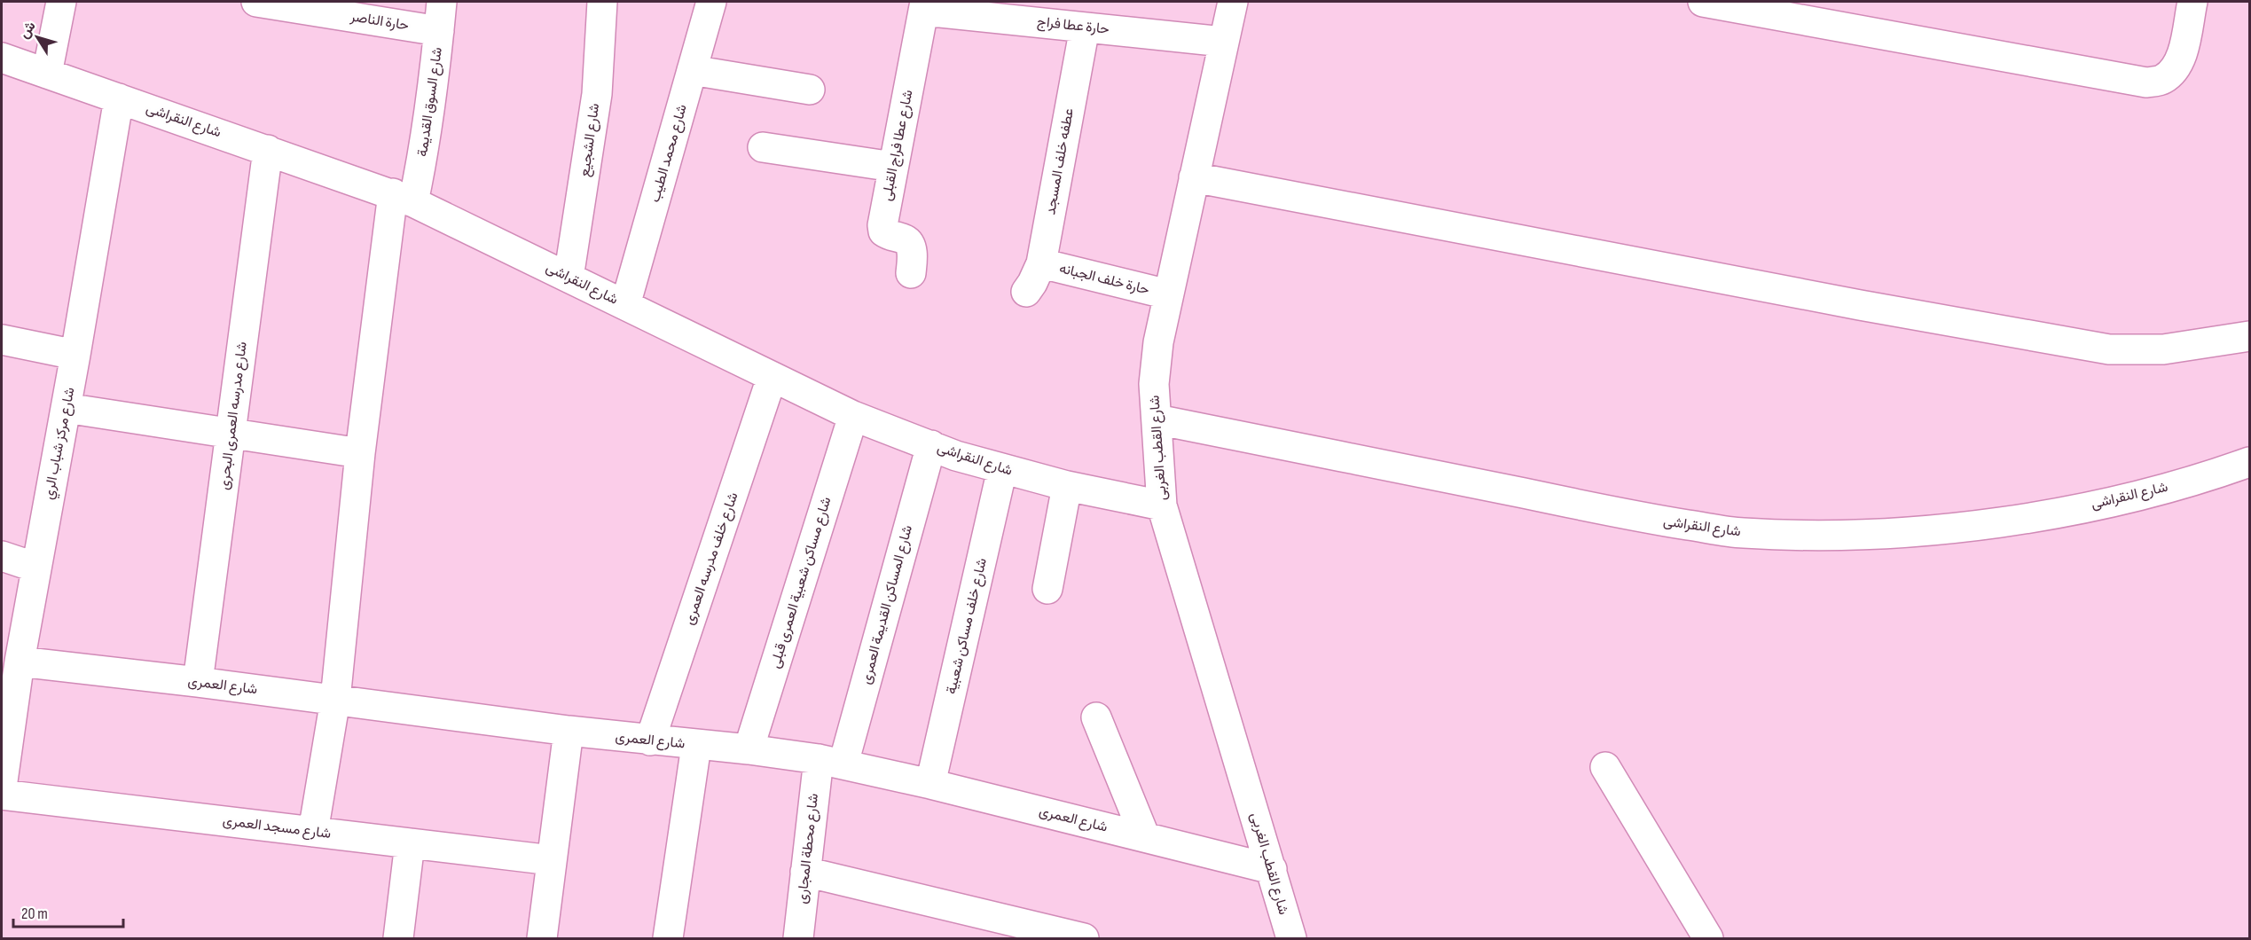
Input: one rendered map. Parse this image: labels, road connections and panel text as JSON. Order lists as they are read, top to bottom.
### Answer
{
  "streets": {
    "street": [
      "حارة الناصر",
      "حارة عطا فراج",
      "شارع السوق القديمة",
      "شارع النقراشى",
      "شارع الشجيع",
      "شارع عطا فراج القبلى",
      "شارع محمد الطيب",
      "عطفه خلف المسجد",
      "حارة خلف الجبانه",
      "شارع مدرسه العمرى البحرى",
      "شارع مركز شباب الري",
      "شارع القطب الغربى",
      "شارع خلف مدرسه العمرى",
      "شارع مساكن شعبية العمرى قبلى",
      "شارع المساكن القديمة العمرى",
      "شارع خلف مساكن شعبية",
      "شارع العمرى",
      "شارع مسجد العمرى",
      "شارع محطة المجارى"
    ]
  },
  "crossings": [
    ["حارة الناصر", "شارع السوق القديمة"],
    ["حارة عطا فراج", "شارع عطا فراج القبلى"],
    ["حارة عطا فراج", "عطفه خلف المسجد"],
    ["حارة عطا فراج", "شارع القطب الغربى"],
    ["شارع السوق القديمة", "شارع النقراشى"],
    ["شارع السوق القديمة", "شارع العمرى"],
    ["شارع السوق القديمة", "شارع مسجد العمرى"],
    ["شارع النقراشى", "شارع الشجيع"],
    ["شارع النقراشى", "شارع محمد الطيب"],
    ["شارع النقراشى", "شارع مدرسه العمرى البحرى"],
    ["شارع النقراشى", "شارع مركز شباب الري"],
    ["شارع النقراشى", "شارع القطب الغربى"],
    ["شارع النقراشى", "شارع خلف مدرسه العمرى"],
    ["شارع النقراشى", "شارع مساكن شعبية العمرى قبلى"],
    ["شارع النقراشى", "شارع المساكن القديمة العمرى"],
    ["شارع النقراشى", "شارع خلف مساكن شعبية"],
    ["عطفه خلف المسجد", "حارة خلف الجبانه"],
    ["حارة خلف الجبانه", "شارع القطب الغربى"],
    ["شارع مدرسه العمرى البحرى", "شارع العمرى"],
    ["شارع مركز شباب الري", "شارع العمرى"],
    ["شارع القطب الغربى", "شارع العمرى"],
    ["شارع خلف مدرسه العمرى", "شارع العمرى"],
    ["شارع مساكن شعبية العمرى قبلى", "شارع العمرى"],
    ["شارع المساكن القديمة العمرى", "شارع العمرى"],
    ["شارع المساكن القديمة العمرى", "شارع محطة المجارى"],
    ["شارع خلف مساكن شعبية", "شارع العمرى"],
    ["شارع العمرى", "شارع محطة المجارى"]
  ],
  "scale_bar": "20 m",
  "north": "top left"
}
